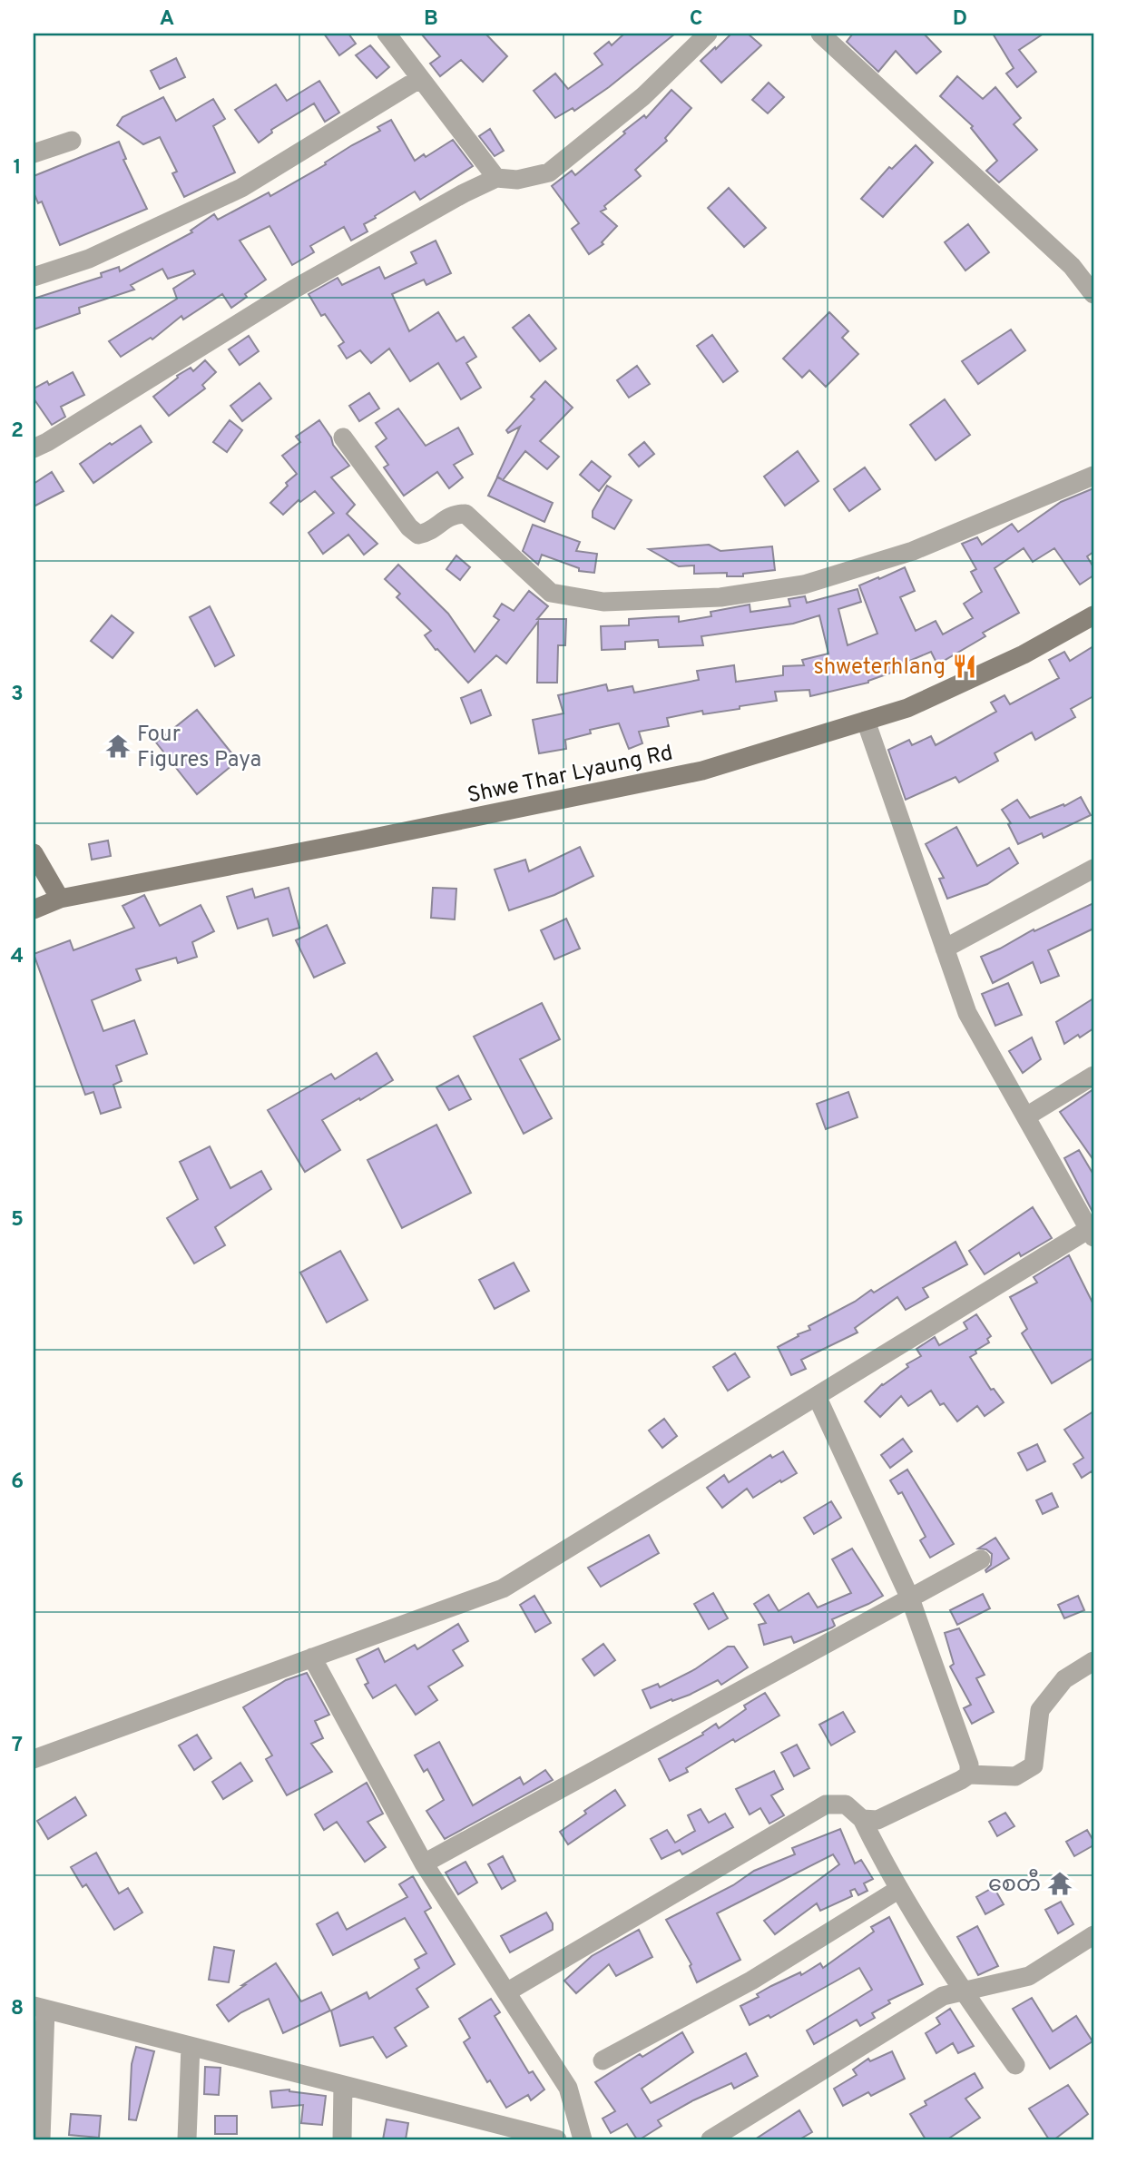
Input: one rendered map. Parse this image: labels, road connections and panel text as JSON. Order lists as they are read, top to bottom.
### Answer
{
  "streets": {
    "street": ["Shwe Thar Lyaung Rd"]
  },
  "places": {
    "restaurant": ["shweterhlang"],
    "temple": ["Four Figures Paya", "စေတီ"]
  },
  "grid": {
    "columns": [
      "A",
      "B",
      "C",
      "D"
    ],
    "rows": [
      "1",
      "2",
      "3",
      "4",
      "5",
      "6",
      "7",
      "8"
    ]
  }
}
